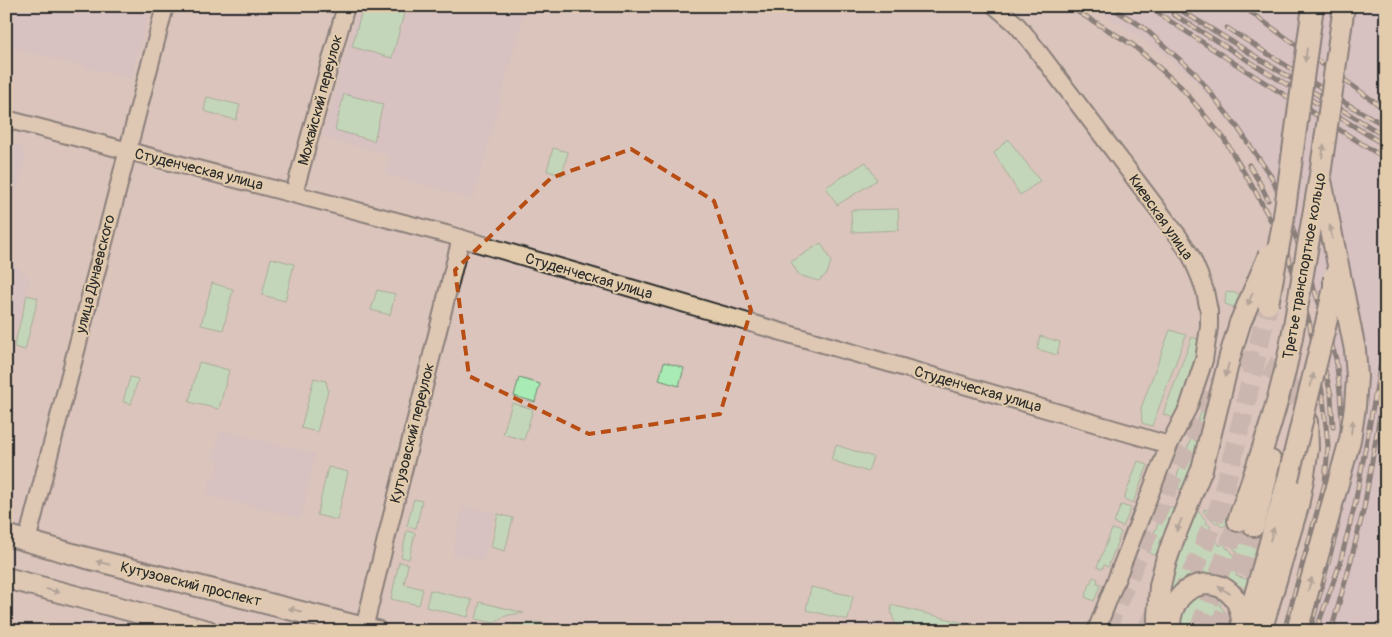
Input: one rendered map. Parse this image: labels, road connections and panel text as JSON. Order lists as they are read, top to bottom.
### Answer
{
  "streets": {
    "main road": ["Третье транспортное кольцо", "Кутузовский проспект"],
    "street": [
      "Можайский переулок",
      "Студенческая улица",
      "Киевская улица",
      "улица Дунаевского",
      "Кутузовский переулок"
    ]
  },
  "crossings": [
    ["Можайский переулок", "Студенческая улица"],
    ["Студенческая улица", "Киевская улица"],
    ["Студенческая улица", "улица Дунаевского"],
    ["Студенческая улица", "Кутузовский переулок"],
    ["улица Дунаевского", "Кутузовский проспект"],
    ["Кутузовский переулок", "Кутузовский проспект"]
  ]
}
